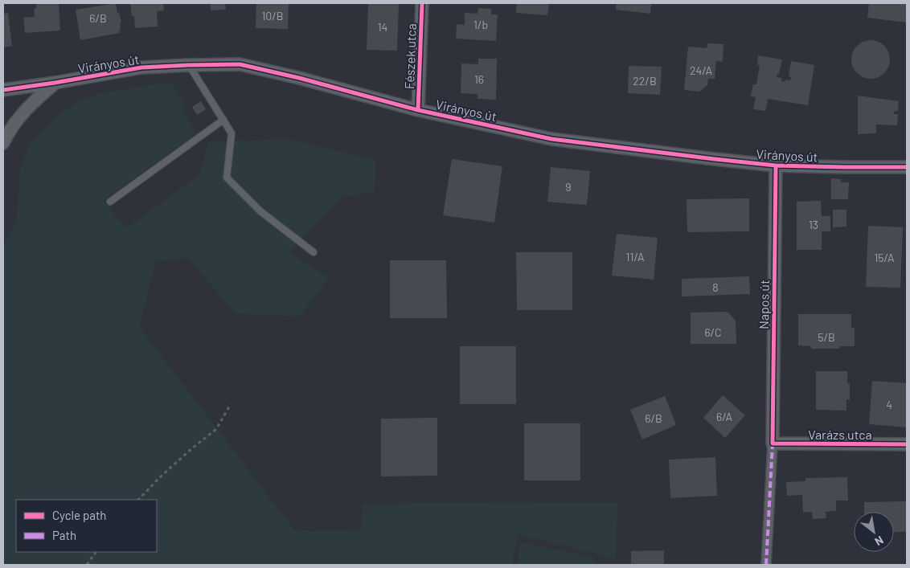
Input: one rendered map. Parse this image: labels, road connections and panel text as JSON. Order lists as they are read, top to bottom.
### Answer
{
  "streets": {
    "street": [
      "Fészek utca",
      "Virányos út",
      "Napos út",
      "Varázs utca"
    ]
  },
  "crossings": [
    ["Fészek utca", "Virányos út"],
    ["Virányos út", "Napos út"],
    ["Napos út", "Varázs utca"]
  ],
  "house_numbers": [
    "10/B",
    "6/B",
    "1/b",
    "14",
    "24/A",
    "16",
    "22/B",
    "9",
    "13",
    "11/A",
    "15/A",
    "8",
    "6/C",
    "5/B",
    "4",
    "6/A",
    "6/B"
  ],
  "legend": ["Cycle path", "Path"],
  "north": "bottom right"
}
